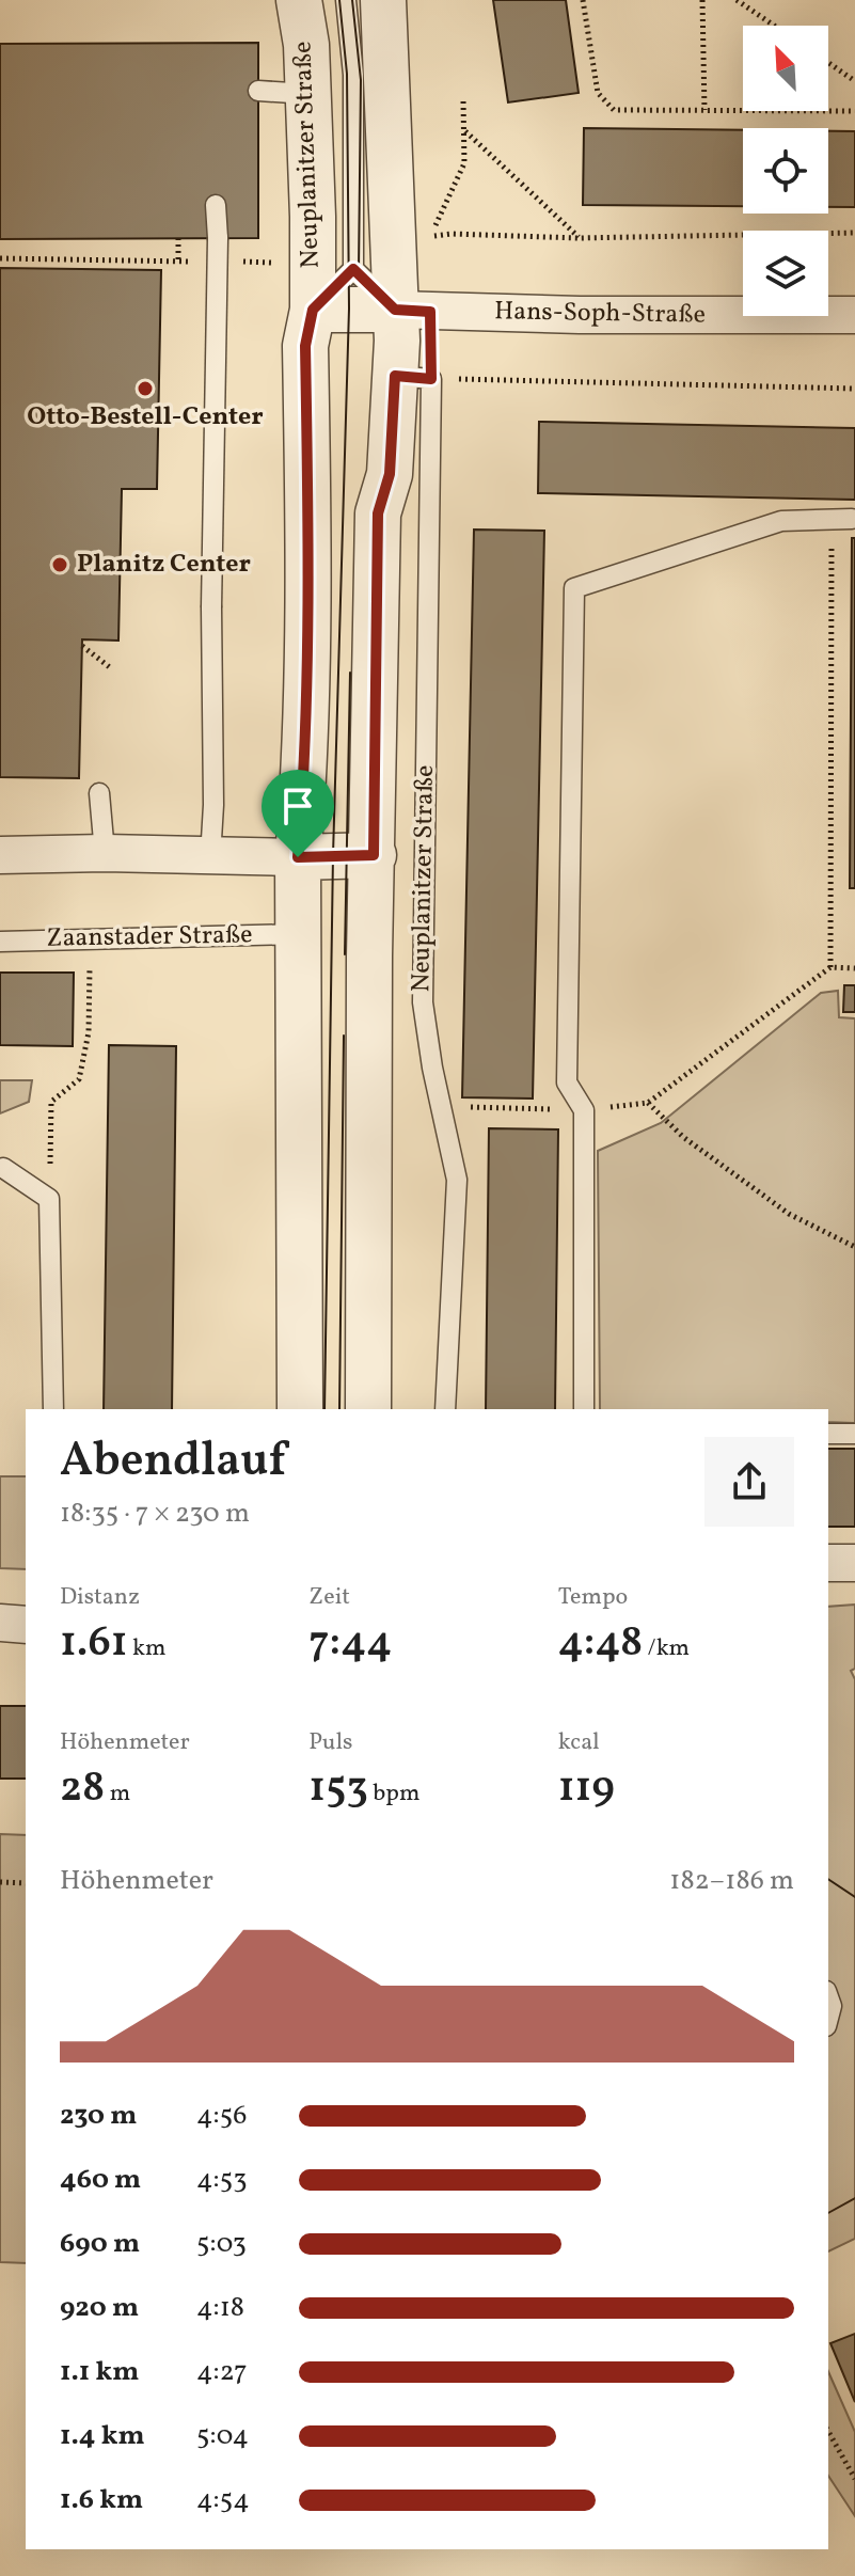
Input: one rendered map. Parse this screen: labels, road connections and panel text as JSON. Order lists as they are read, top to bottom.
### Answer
{
  "streets": {
    "street": ["Neuplanitzer Straße", "Hans-Soph-Straße"],
    "lane": ["Zaanstader Straße"]
  },
  "crossings": [
    ["Neuplanitzer Straße", "Hans-Soph-Straße"],
    ["Neuplanitzer Straße", "Zaanstader Straße"]
  ],
  "places": ["Otto-Bestell-Center", "Planitz Center"],
  "north": "top left",
  "page": {
    "heading": ["Abendlauf", "18:35 · 7 × 230 m"],
    "stats": [
      ["Distanz", "1.61 km"],
      ["Zeit", "7:44"],
      ["Tempo", "4:48 /km"],
      ["Höhenmeter", "28 m"],
      ["Puls", "153 bpm"],
      ["kcal", "119"]
    ],
    "chart": ["Höhenmeter", "182–186 m"],
    "list": [
      {
        "name": "230 m",
        "note": "4:56"
      },
      {
        "name": "460 m",
        "note": "4:53"
      },
      {
        "name": "690 m",
        "note": "5:03"
      },
      {
        "name": "920 m",
        "note": "4:18"
      },
      {
        "name": "1.1 km",
        "note": "4:27"
      },
      {
        "name": "1.4 km",
        "note": "5:04"
      },
      {
        "name": "1.6 km",
        "note": "4:54"
      }
    ]
  }
}
